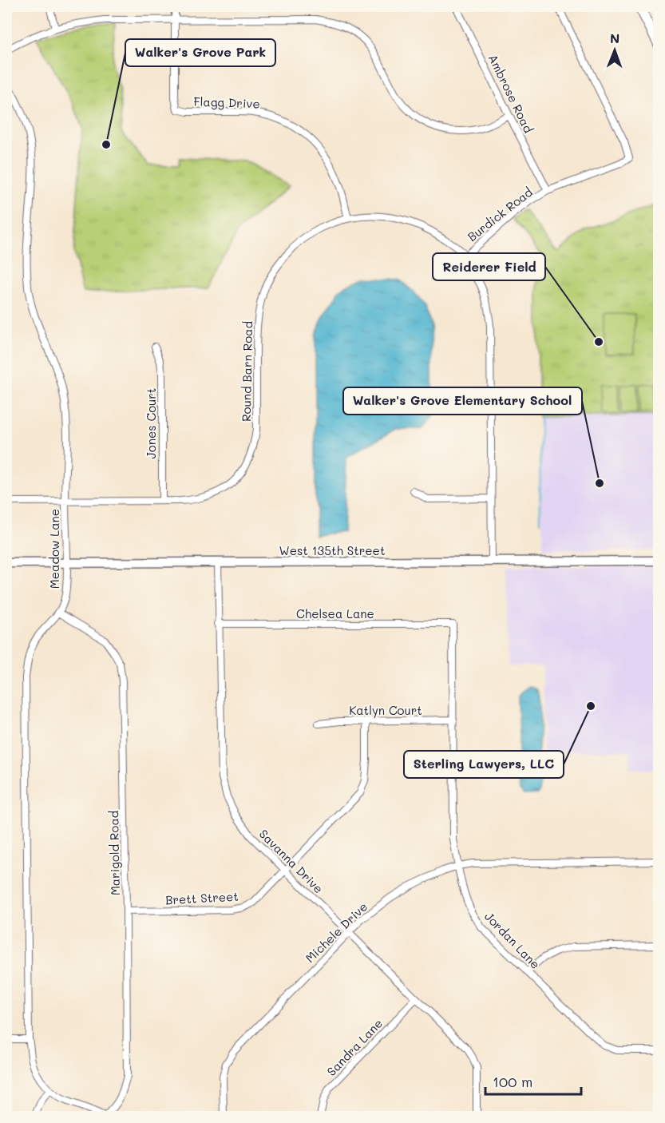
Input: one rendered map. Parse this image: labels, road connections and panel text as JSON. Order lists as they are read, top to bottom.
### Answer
{
  "streets": {
    "street": [
      "Ambrose Road",
      "Flagg Drive",
      "Burdick Road",
      "Round Barn Road",
      "Jones Court",
      "Meadow Lane",
      "West 135th Street",
      "Chelsea Lane",
      "Katlyn Court",
      "Marigold Road",
      "Savanna Drive",
      "Brett Street",
      "Michele Drive",
      "Jordan Lane",
      "Sandra Lane"
    ]
  },
  "crossings": [
    ["Ambrose Road", "Burdick Road"],
    ["Flagg Drive", "Round Barn Road"],
    ["Burdick Road", "Round Barn Road"],
    ["Round Barn Road", "Jones Court"],
    ["Round Barn Road", "Meadow Lane"],
    ["Round Barn Road", "West 135th Street"],
    ["Meadow Lane", "West 135th Street"],
    ["Meadow Lane", "Marigold Road"],
    ["West 135th Street", "Savanna Drive"],
    ["Chelsea Lane", "Savanna Drive"],
    ["Chelsea Lane", "Jordan Lane"],
    ["Katlyn Court", "Brett Street"],
    ["Katlyn Court", "Jordan Lane"],
    ["Marigold Road", "Brett Street"],
    ["Savanna Drive", "Brett Street"],
    ["Savanna Drive", "Michele Drive"],
    ["Savanna Drive", "Sandra Lane"],
    ["Michele Drive", "Jordan Lane"]
  ],
  "places": [
    "Walker's Grove Park",
    "Reiderer Field",
    "Walker's Grove Elementary School",
    "Sterling Lawyers, LLC"
  ],
  "scale_bar": "100 m",
  "north": "top"
}
